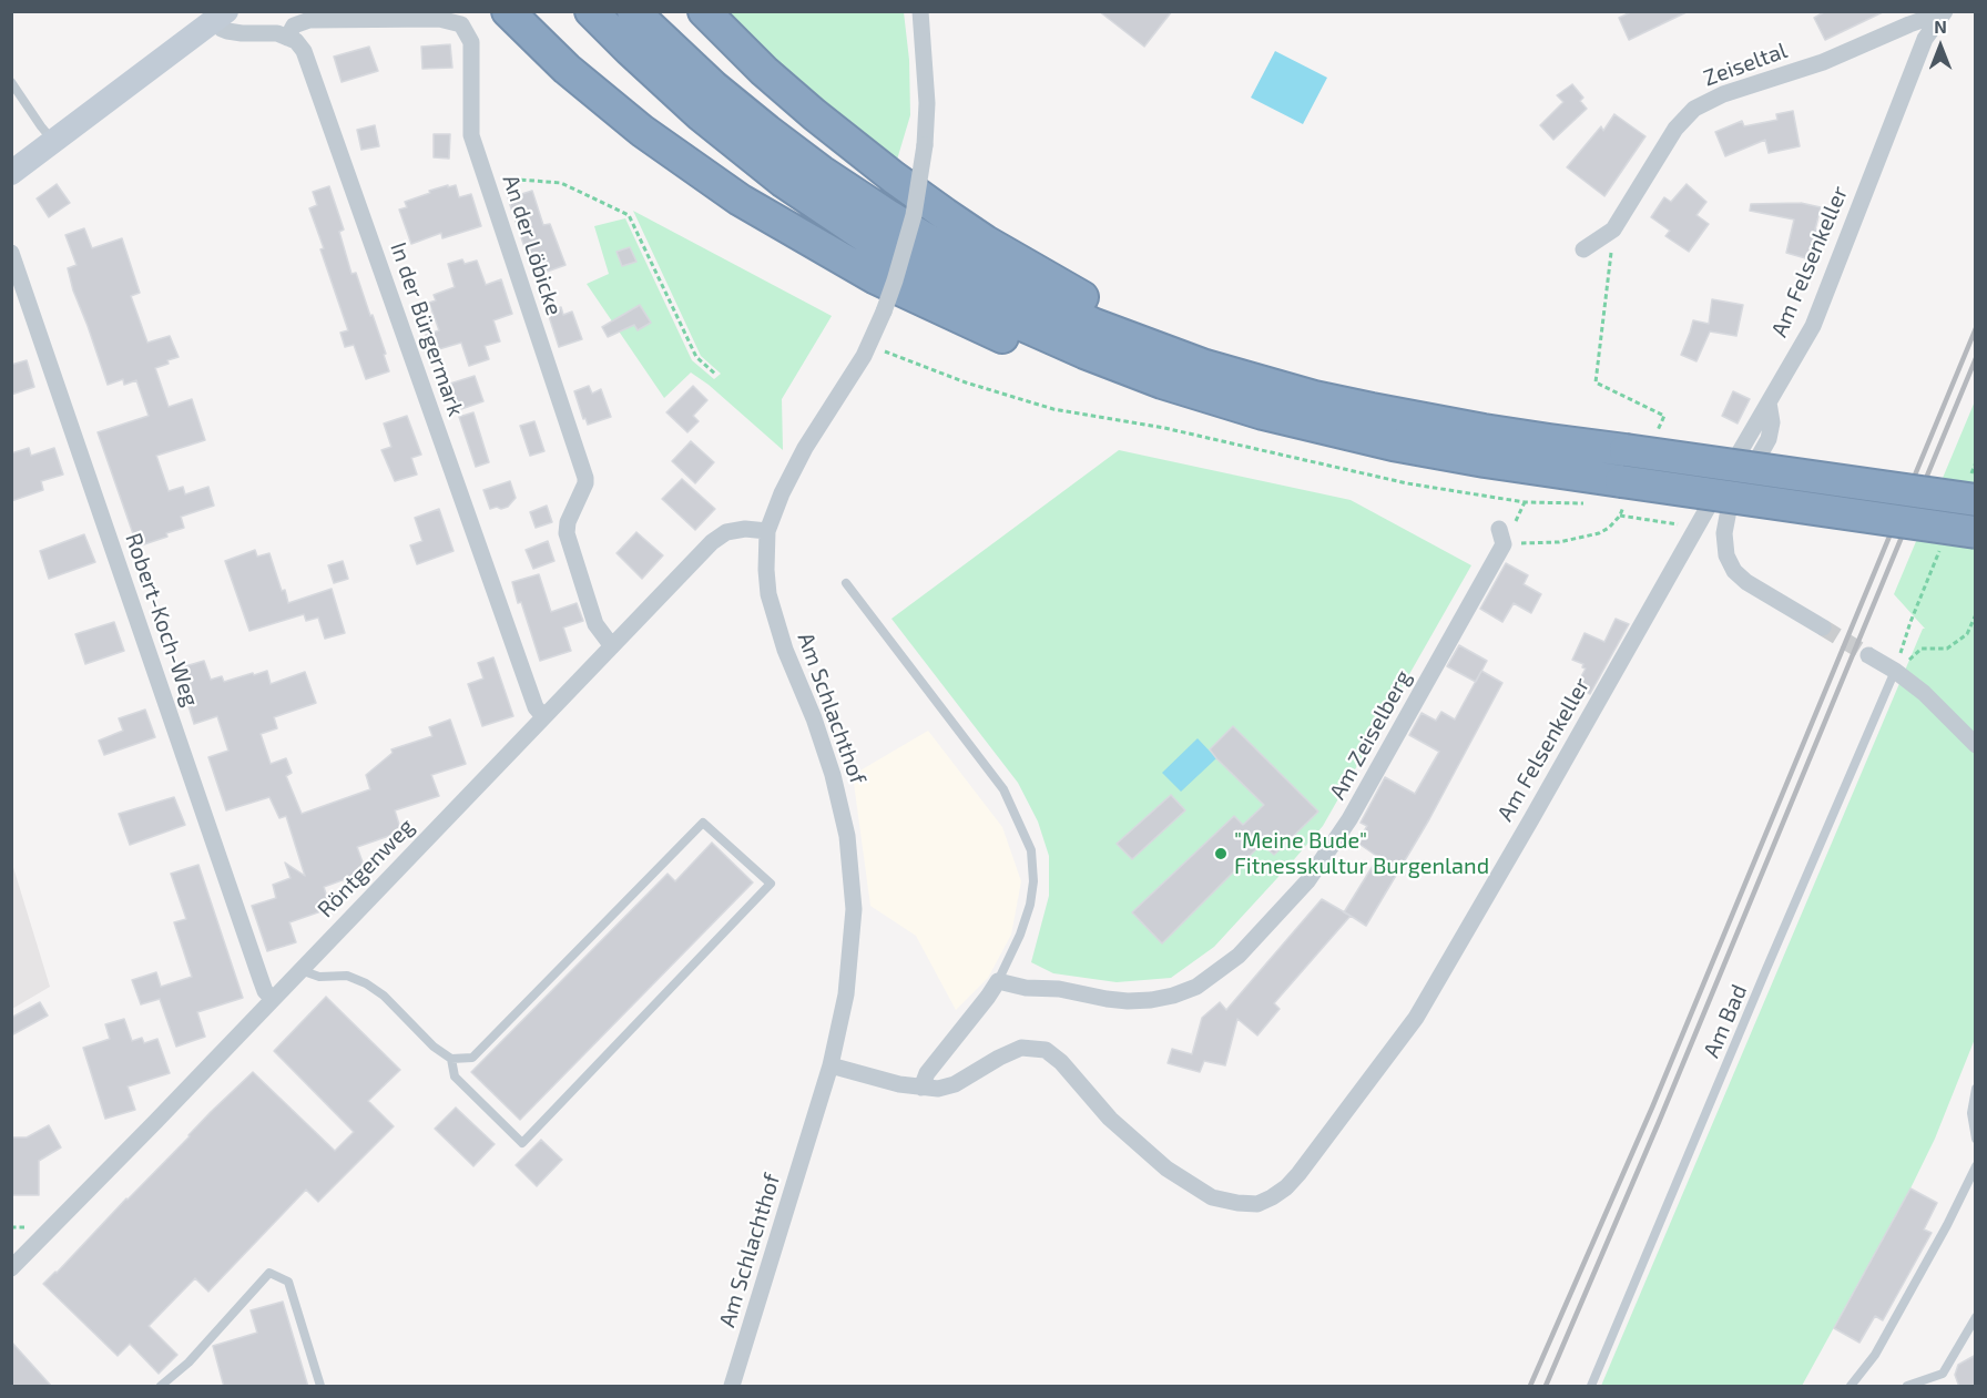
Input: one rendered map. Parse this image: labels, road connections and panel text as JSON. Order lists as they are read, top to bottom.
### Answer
{
  "streets": {
    "street": [
      "Zeiseltal",
      "An der Löbicke",
      "Am Felsenkeller",
      "In der Bürgermark",
      "Robert-Koch-Weg",
      "Am Schlachthof",
      "Am Zeiselberg",
      "Röntgenweg"
    ],
    "lane": ["Am Bad"]
  },
  "crossings": [
    ["Zeiseltal", "Am Felsenkeller"],
    ["An der Löbicke", "In der Bürgermark"],
    ["An der Löbicke", "Röntgenweg"],
    ["Am Felsenkeller", "Am Schlachthof"],
    ["In der Bürgermark", "Röntgenweg"],
    ["Robert-Koch-Weg", "Röntgenweg"],
    ["Am Schlachthof", "Röntgenweg"]
  ],
  "places": ["\"Meine Bude\" Fitnesskultur Burgenland"],
  "north": "top"
}
